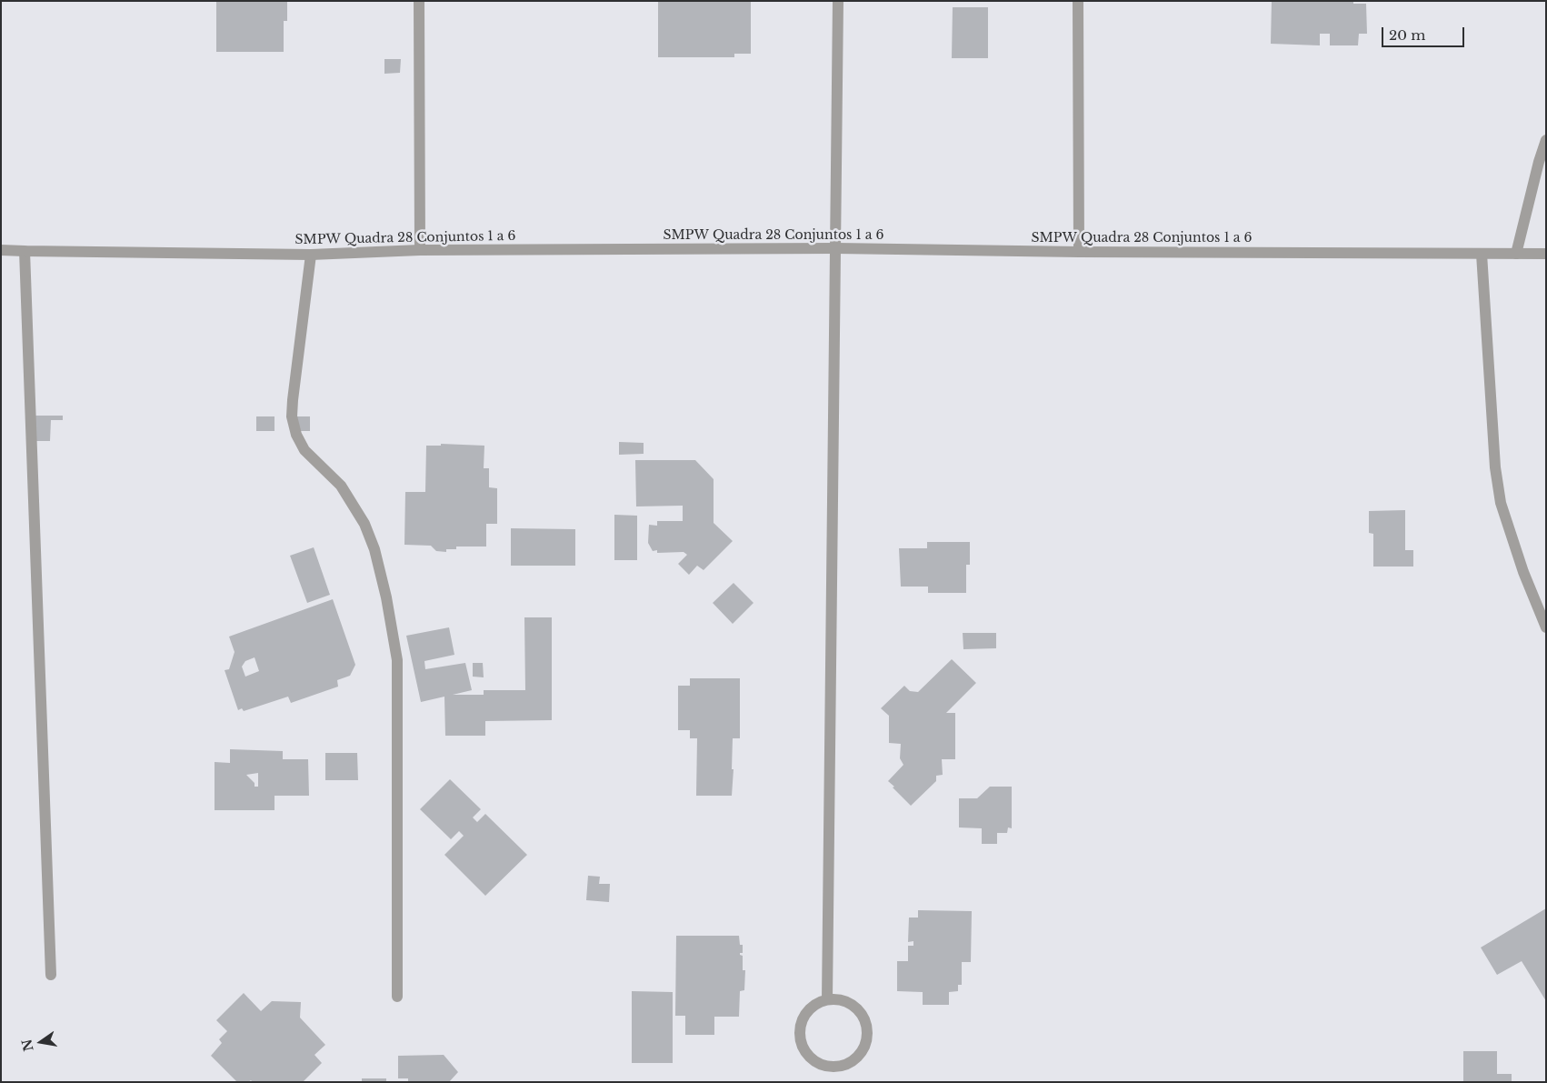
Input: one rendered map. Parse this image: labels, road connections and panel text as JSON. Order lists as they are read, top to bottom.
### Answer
{
  "streets": {
    "street": ["SMPW Quadra 28 Conjuntos 1 a 6"]
  },
  "scale_bar": "20 m",
  "north": "left"
}
